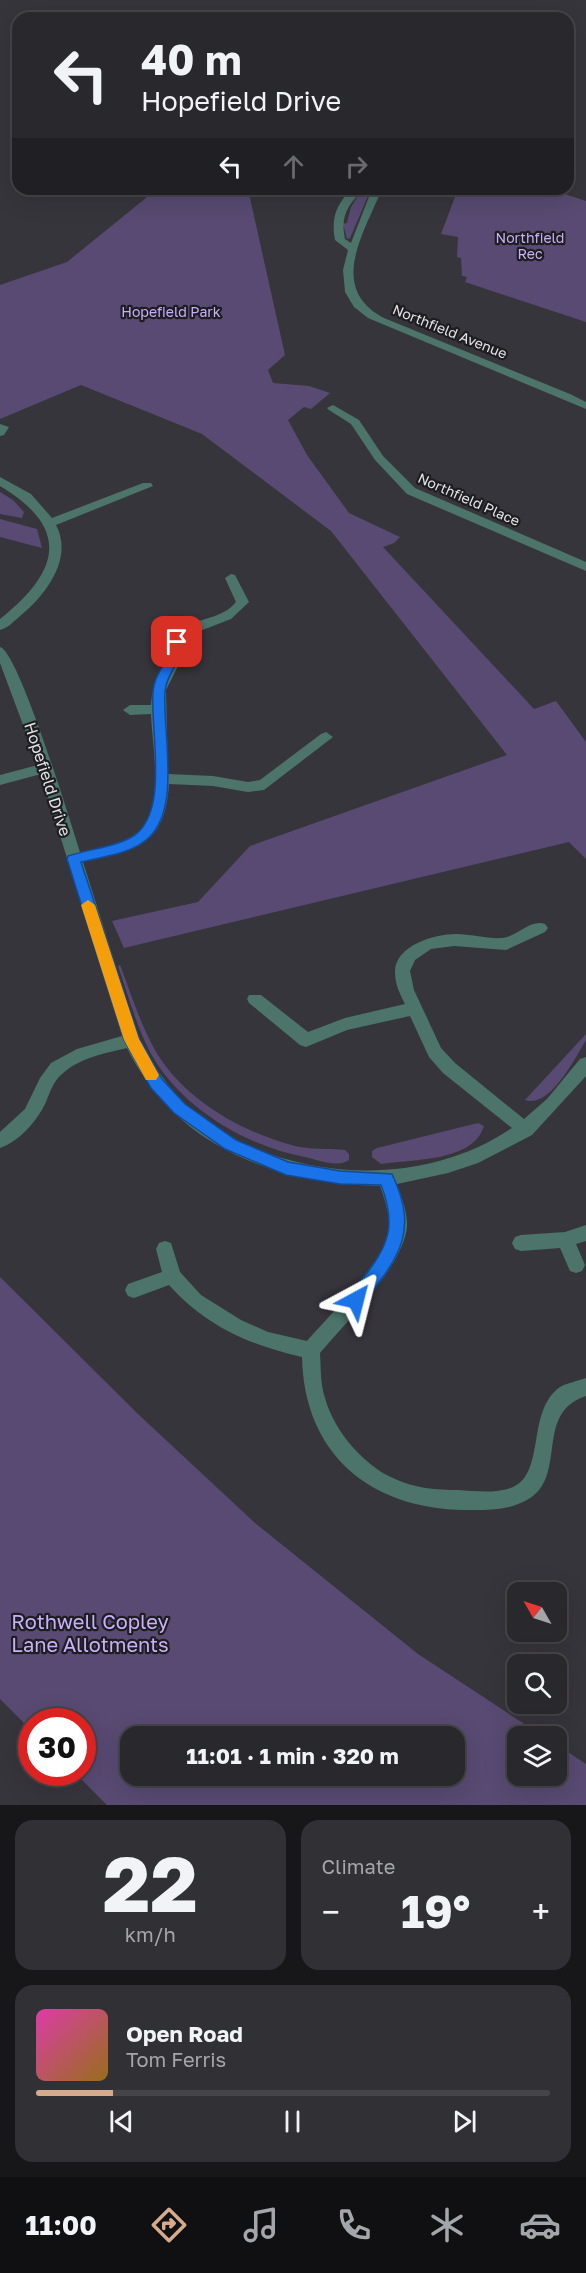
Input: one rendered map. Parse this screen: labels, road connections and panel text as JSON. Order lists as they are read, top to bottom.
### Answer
{
  "streets": {
    "street": ["Northfield Avenue", "Northfield Place", "Hopefield Drive"]
  },
  "parks": ["Northfield Rec", "Hopefield Park", "Rothwell Copley Lane Allotments"],
  "north": "top left",
  "page": {
    "turn": ["40 m", "Hopefield Drive"],
    "limit": "30",
    "trip": "11:01 · 1 min · 320 m",
    "tile": [
      ["22", "km/h"],
      "Climate"
    ],
    "heat": ["−", "19°", "+"],
    "song": ["Open Road", "Tom Ferris"],
    "tabs": "11:00"
  }
}
